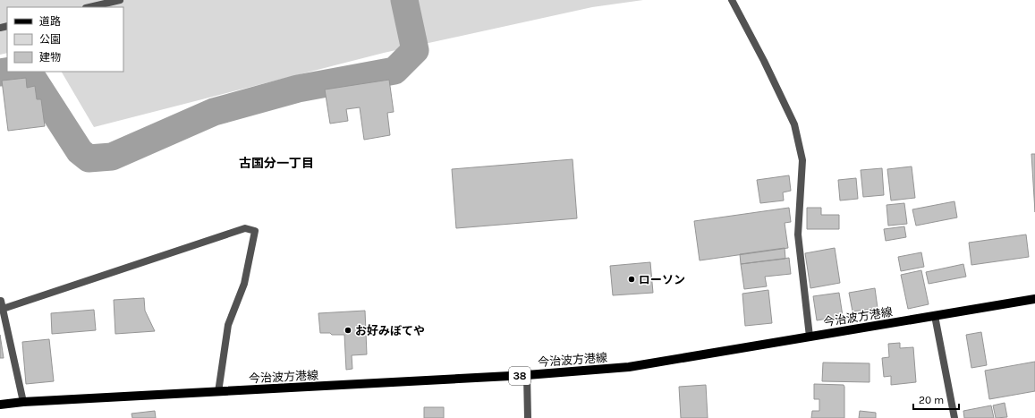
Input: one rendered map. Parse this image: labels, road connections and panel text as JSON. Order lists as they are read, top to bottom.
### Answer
{
  "streets": {
    "main road": ["今治波方港線", "38"]
  },
  "districts": ["古国分一丁目"],
  "places": ["ローソン", "お好みぼてや"],
  "legend": ["道路", "公園", "建物"],
  "scale_bar": "20 m"
}
